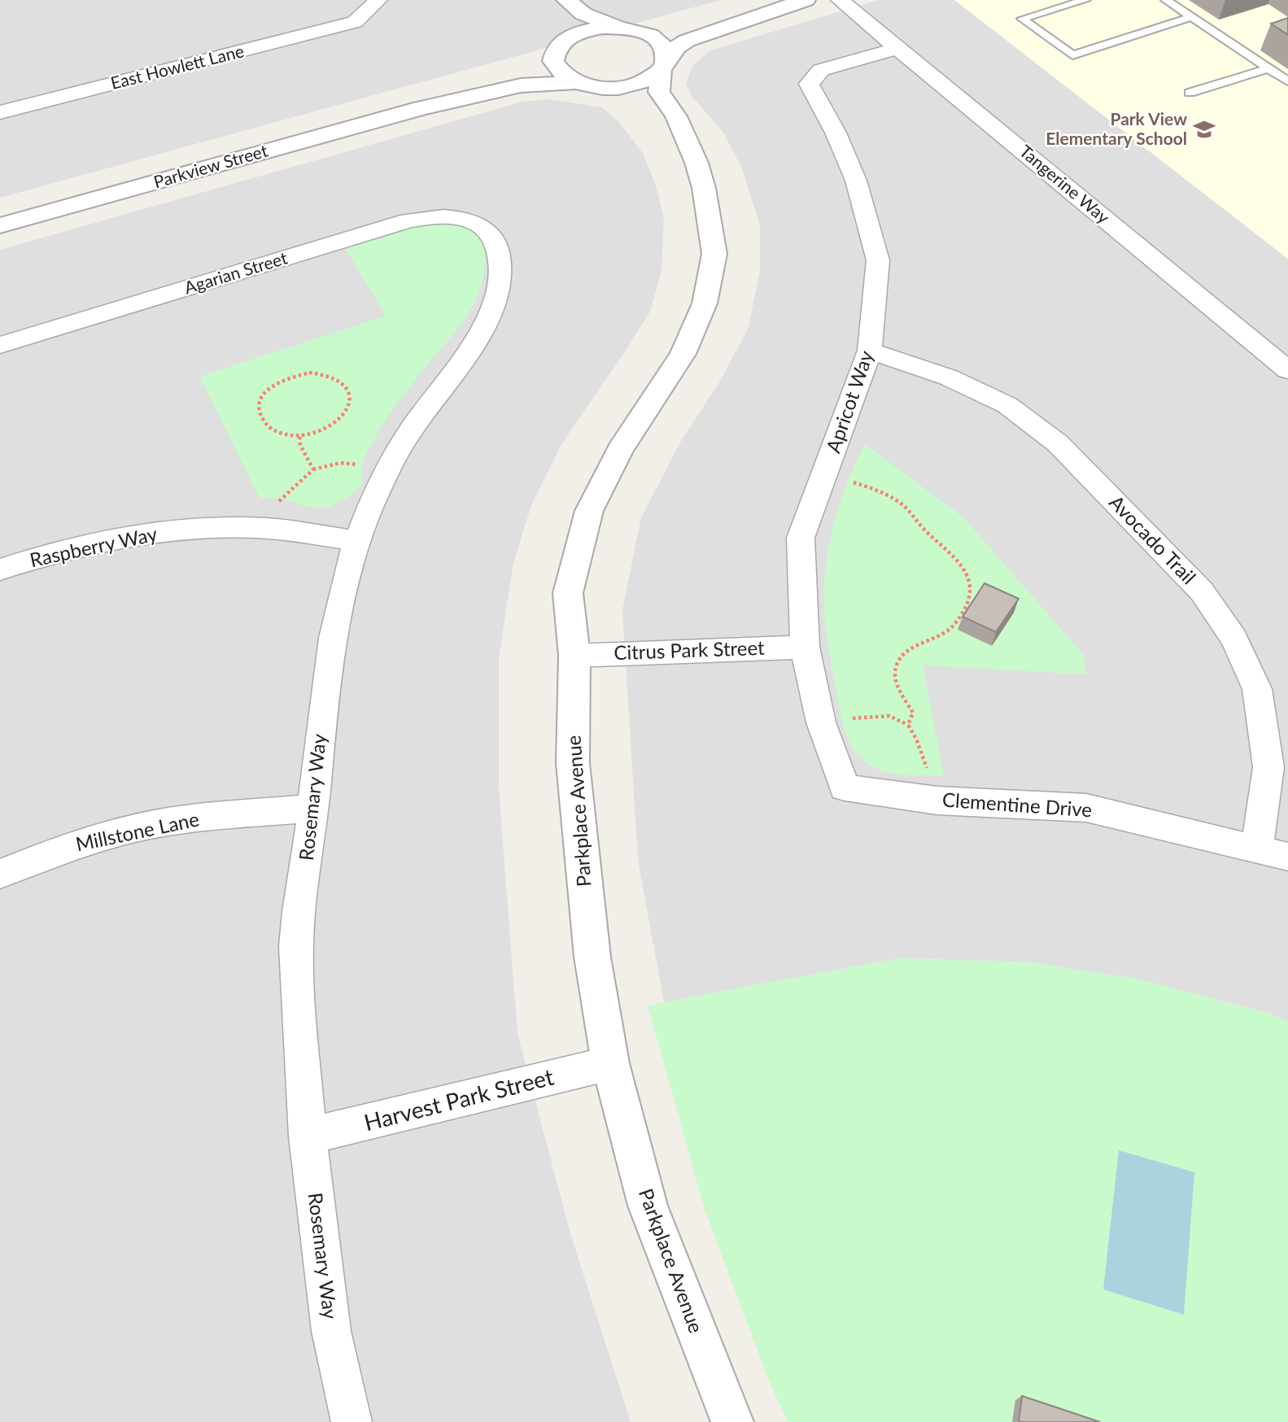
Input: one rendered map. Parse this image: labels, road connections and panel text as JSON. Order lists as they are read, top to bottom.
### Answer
{
  "streets": {
    "street": [
      "East Howlett Lane",
      "Parkview Street",
      "Tangerine Way",
      "Agarian Street",
      "Apricot Way",
      "Avocado Trail",
      "Raspberry Way",
      "Citrus Park Street",
      "Rosemary Way",
      "Clementine Drive",
      "Parkplace Avenue",
      "Millstone Lane",
      "Harvest Park Street"
    ]
  },
  "crossings": [
    ["Tangerine Way", "Apricot Way"],
    ["Agarian Street", "Rosemary Way"],
    ["Apricot Way", "Avocado Trail"],
    ["Apricot Way", "Citrus Park Street"],
    ["Apricot Way", "Clementine Drive"],
    ["Avocado Trail", "Clementine Drive"],
    ["Raspberry Way", "Rosemary Way"],
    ["Citrus Park Street", "Parkplace Avenue"],
    ["Rosemary Way", "Millstone Lane"],
    ["Rosemary Way", "Harvest Park Street"],
    ["Parkplace Avenue", "Harvest Park Street"]
  ],
  "places": {
    "school or university": ["Park View Elementary School"]
  }
}
